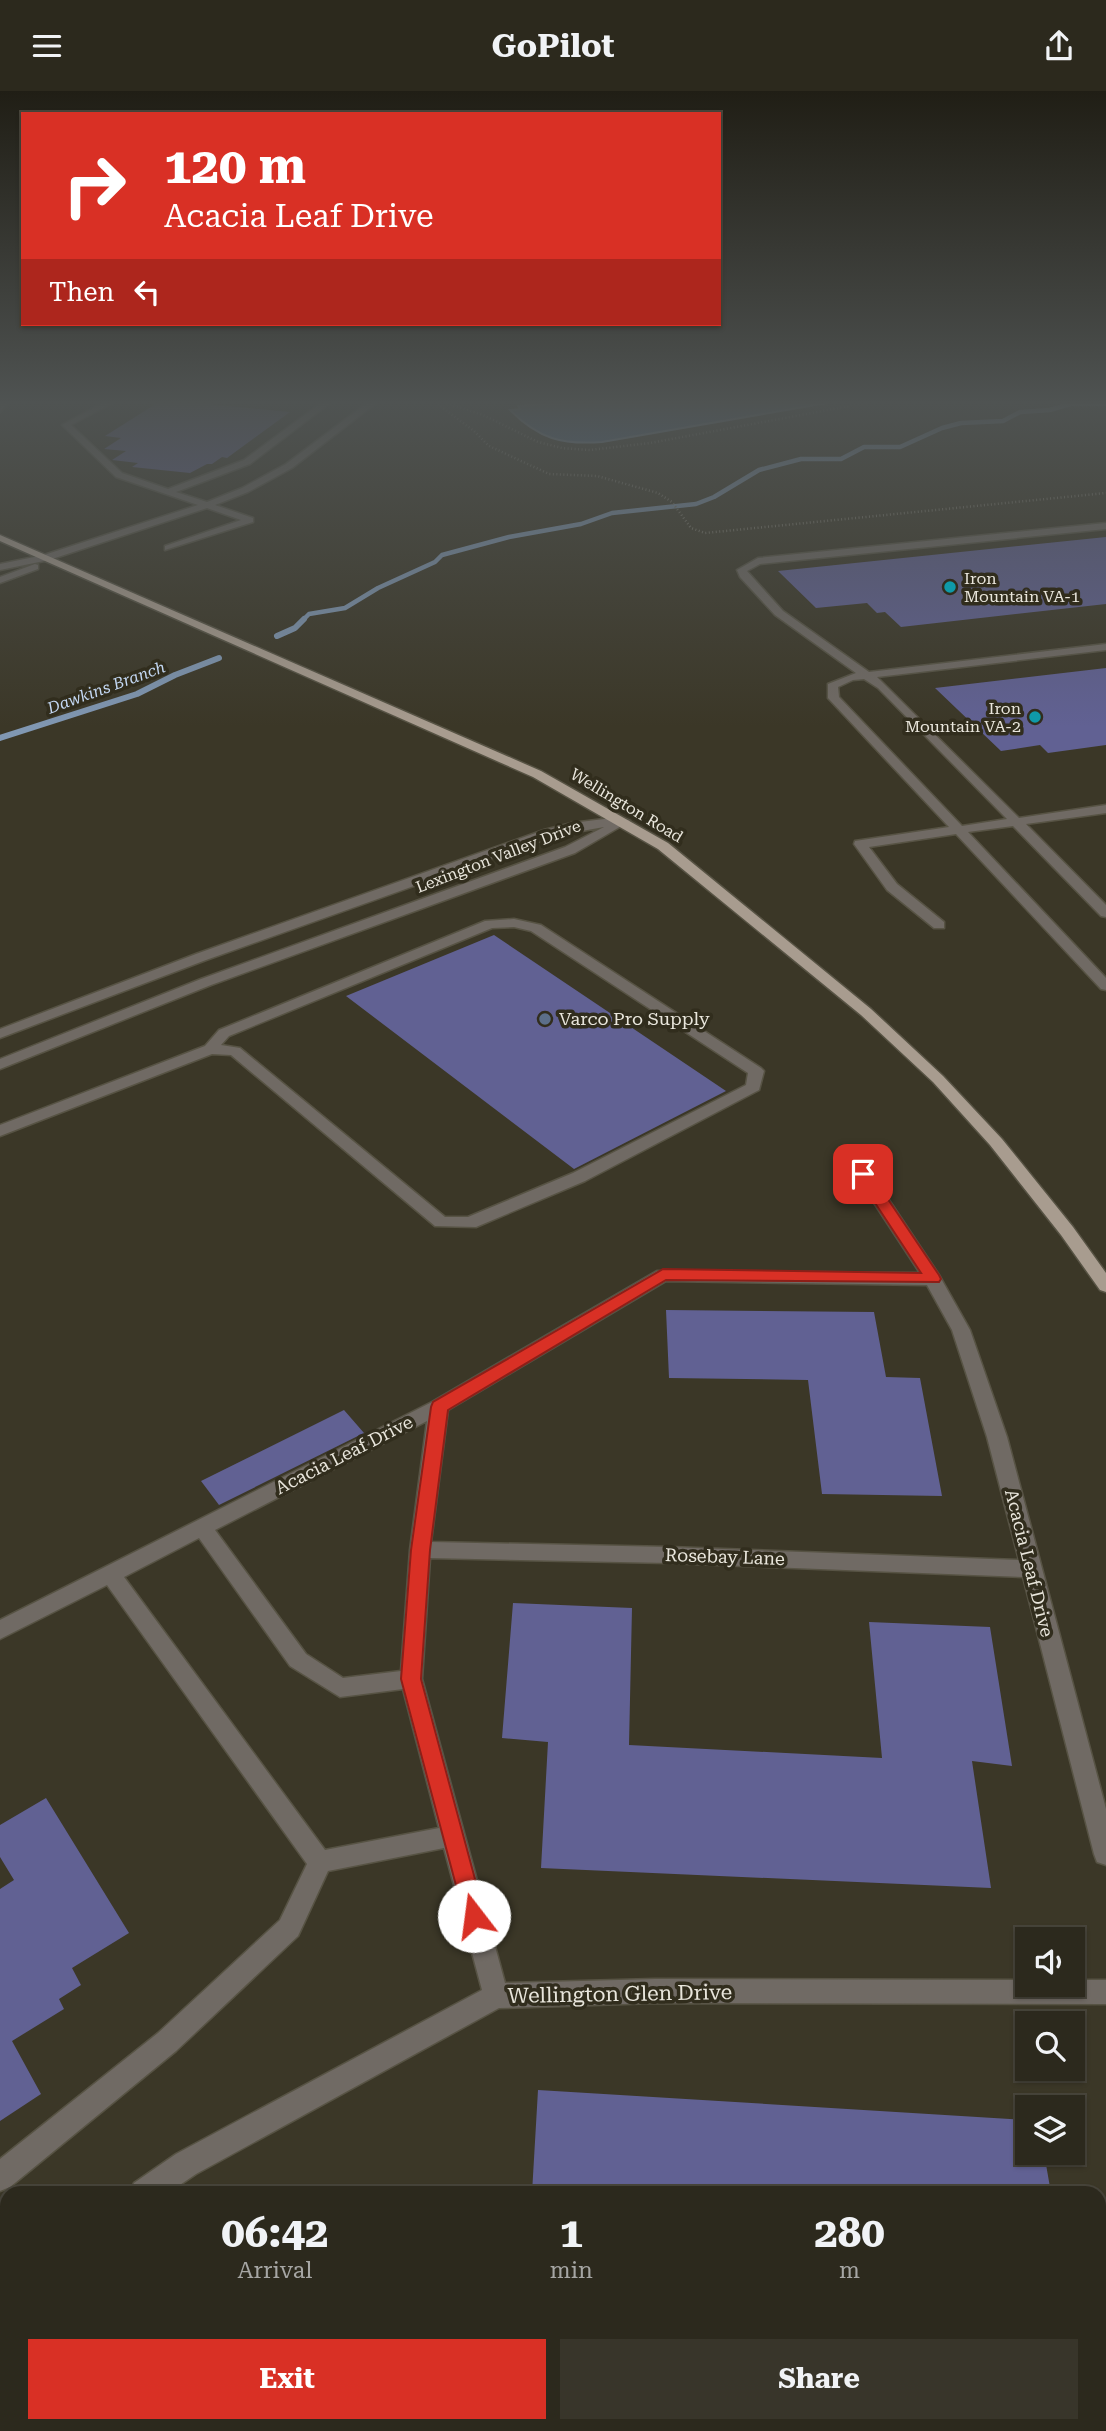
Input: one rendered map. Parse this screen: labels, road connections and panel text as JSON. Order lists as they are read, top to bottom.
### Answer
{
  "streets": {
    "main road": ["Wellington Road"],
    "street": [
      "Lexington Valley Drive",
      "Acacia Leaf Drive",
      "Rosebay Lane",
      "Wellington Glen Drive"
    ]
  },
  "crossings": [
    ["Wellington Road", "Lexington Valley Drive"],
    ["Acacia Leaf Drive", "Rosebay Lane"]
  ],
  "water": ["Dawkins Branch"],
  "places": ["Iron Mountain VA-1", "Iron Mountain VA-2", "Varco Pro Supply"],
  "page": {
    "header": "GoPilot",
    "turn": ["120 m", "Acacia Leaf Drive"],
    "then": "Then",
    "eta": [
      "06:42",
      "Arrival",
      "1",
      "min",
      "280",
      "m"
    ],
    "buttons": ["Exit", "Share"]
  }
}
